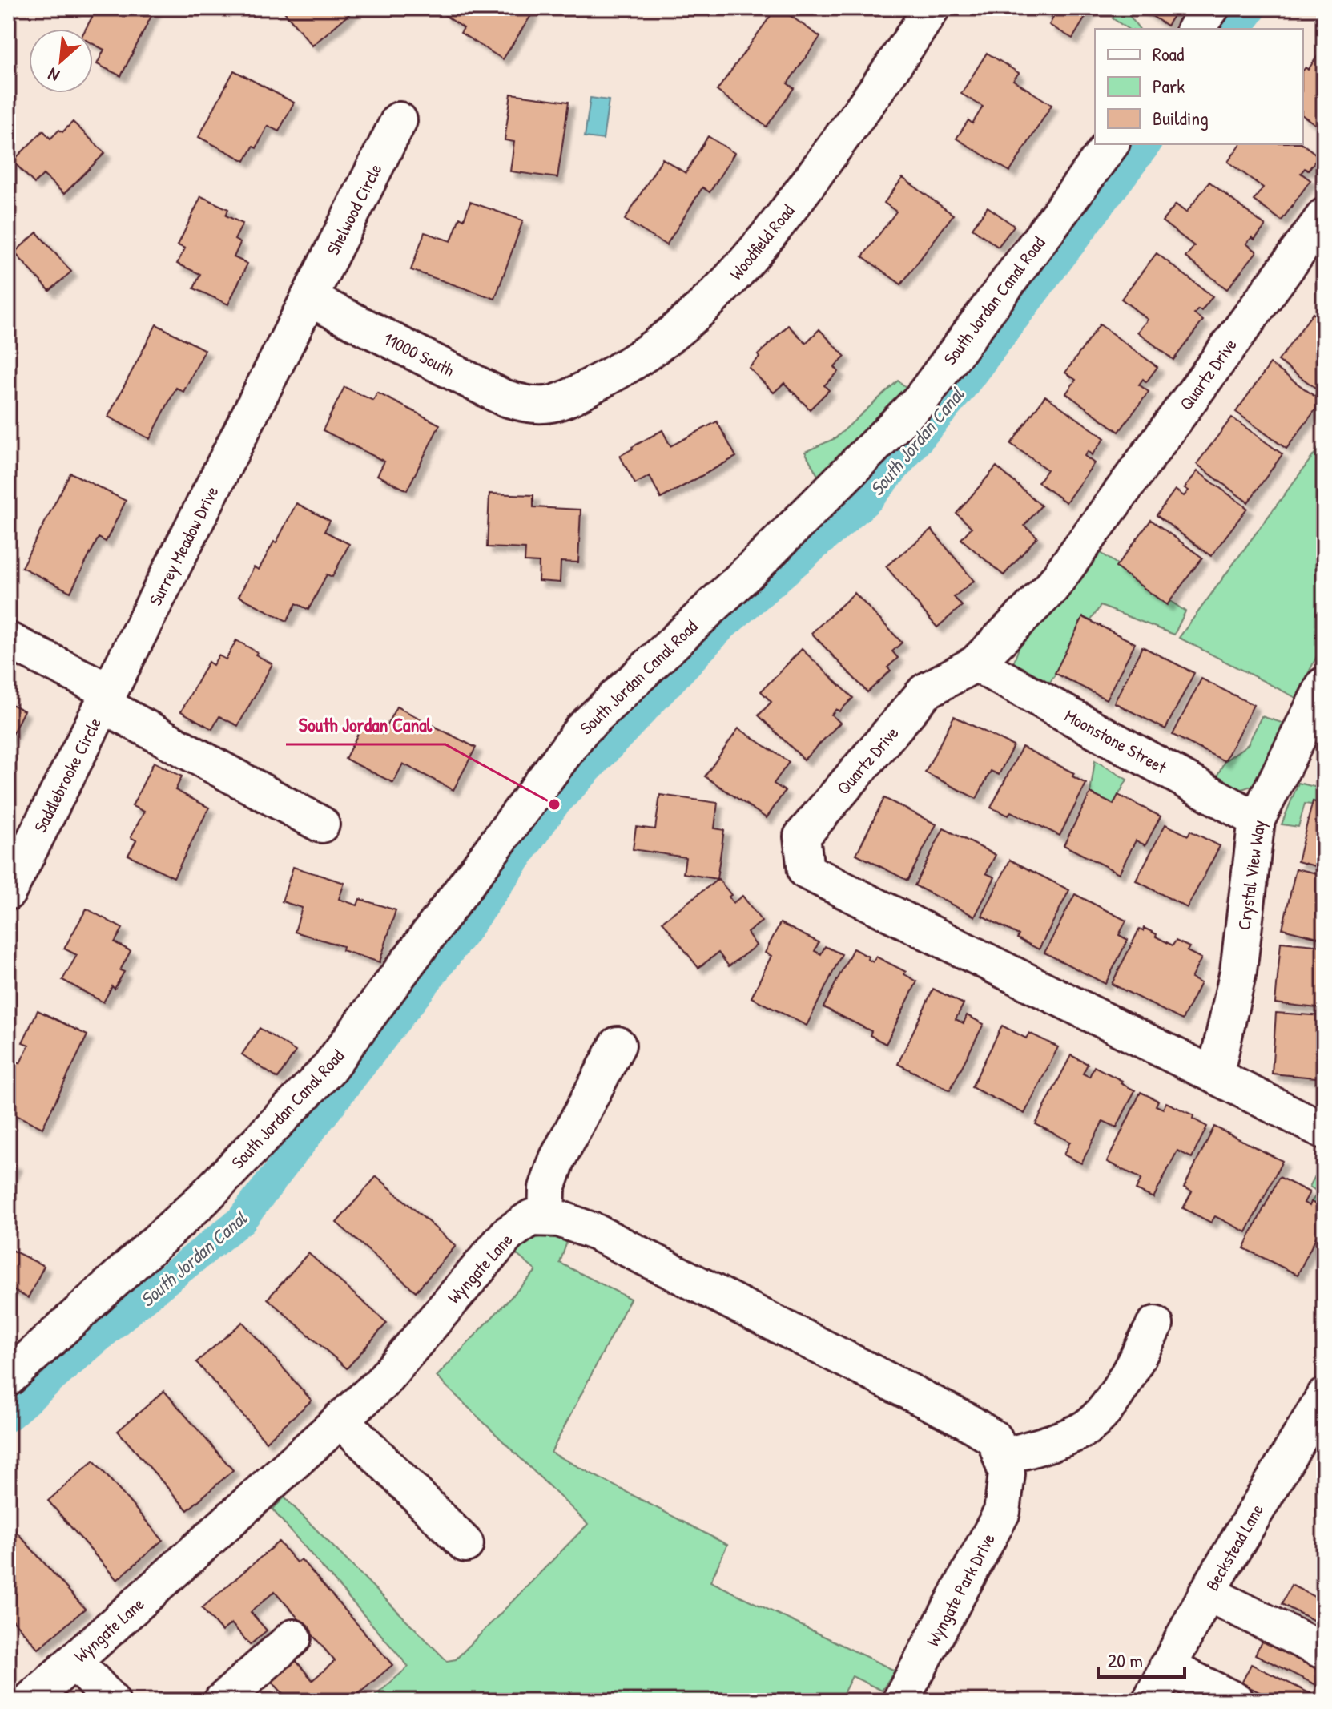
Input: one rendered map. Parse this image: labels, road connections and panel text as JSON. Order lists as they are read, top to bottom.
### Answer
{
  "streets": {
    "street": [
      "Shelwood Circle",
      "Woodfield Road",
      "South Jordan Canal Road",
      "11000 South",
      "Quartz Drive",
      "Surrey Meadow Drive",
      "Moonstone Street",
      "Saddlebrooke Circle",
      "Crystal View Way",
      "Wyngate Lane",
      "Beckstead Lane",
      "Wyngate Park Drive"
    ]
  },
  "crossings": [
    ["Shelwood Circle", "11000 South"],
    ["Shelwood Circle", "Surrey Meadow Drive"],
    ["Woodfield Road", "11000 South"],
    ["11000 South", "Surrey Meadow Drive"],
    ["Quartz Drive", "Moonstone Street"],
    ["Quartz Drive", "Crystal View Way"],
    ["Surrey Meadow Drive", "Saddlebrooke Circle"],
    ["Moonstone Street", "Crystal View Way"]
  ],
  "water": ["South Jordan Canal"],
  "places": ["South Jordan Canal"],
  "legend": ["Road", "Park", "Building"],
  "scale_bar": "20 m",
  "north": "bottom left"
}
